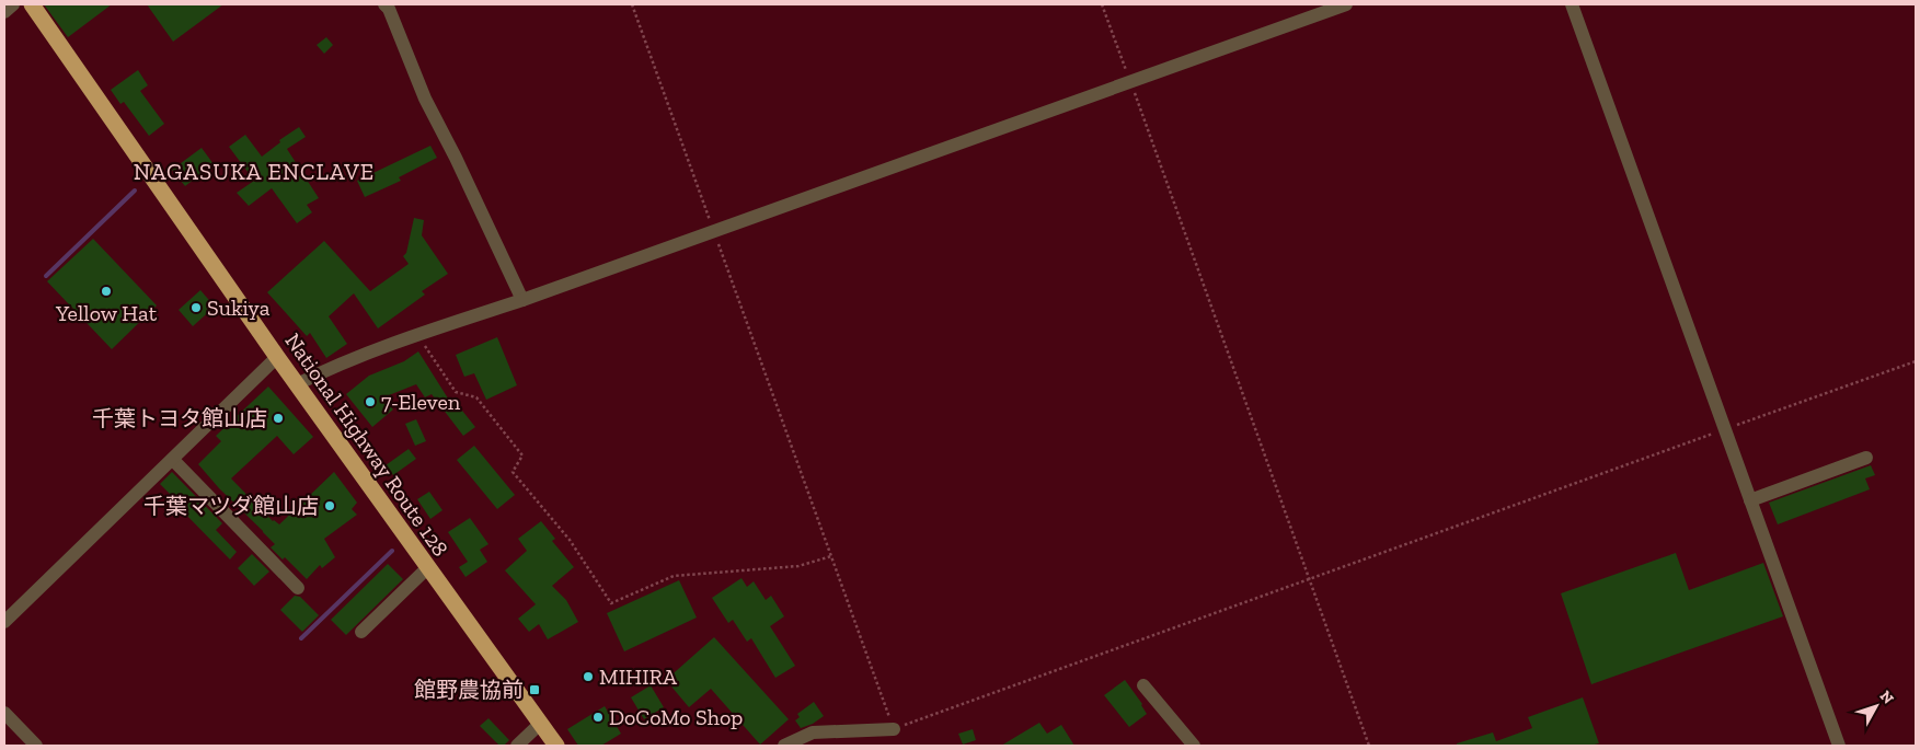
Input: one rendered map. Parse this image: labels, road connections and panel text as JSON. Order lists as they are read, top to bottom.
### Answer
{
  "streets": {
    "highway": ["National Highway Route 128"]
  },
  "districts": ["NAGASUKA ENCLAVE"],
  "places": {
    "other": [
      "Yellow Hat",
      "Sukiya",
      "7-Eleven",
      "千葉トヨタ館山店",
      "千葉マツダ館山店",
      "MIHIRA",
      "DoCoMo Shop"
    ],
    "transit": ["館野農協前"]
  },
  "north": "top right"
}
